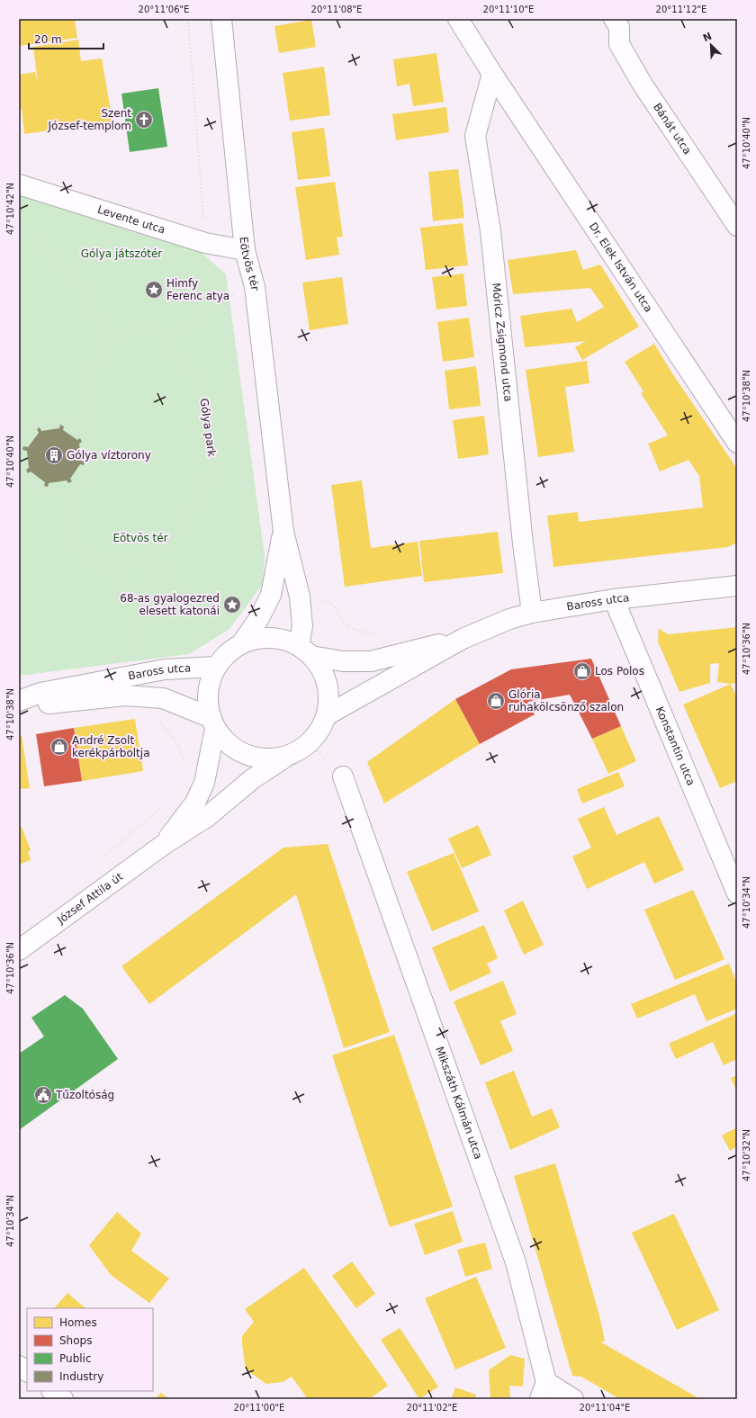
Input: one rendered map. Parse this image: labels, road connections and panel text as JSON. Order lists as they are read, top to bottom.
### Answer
{
  "streets": {
    "street": [
      "Bánát utca",
      "Levente utca",
      "Eötvös tér",
      "Dr. Elek István utca",
      "Móricz Zsigmond utca",
      "Baross utca",
      "Konstantin utca",
      "József Attila út",
      "Mikszáth Kálmán utca"
    ],
    "path": ["Gólya park"]
  },
  "crossings": [
    ["Levente utca", "Eötvös tér"],
    ["Eötvös tér", "Baross utca"],
    ["Eötvös tér", "József Attila út"],
    ["Dr. Elek István utca", "Móricz Zsigmond utca"],
    ["Móricz Zsigmond utca", "Baross utca"],
    ["Baross utca", "Konstantin utca"],
    ["Baross utca", "József Attila út"]
  ],
  "parks": ["Gólya játszótér", "Eötvös tér"],
  "places": {
    "church": ["Szent József-templom"],
    "place": ["Himfy Ferenc atya", "68-as gyalogezred elesett katonái"],
    "building": ["Gólya víztorony"],
    "shop": ["Los Polos", "Glória ruhakölcsönző szalon", "André Zsolt kerékpárboltja"],
    "public building": ["Tűzoltóság"]
  },
  "legend": [
    "Homes",
    "Shops",
    "Public",
    "Industry"
  ],
  "scale_bar": "20 m",
  "north": "top left",
  "coordinates": [
    "20°11'06\"E",
    "20°11'08\"E",
    "20°11'10\"E",
    "20°11'12\"E",
    "47°10'40\"N",
    "47°10'42\"N",
    "47°10'38\"N",
    "47°10'36\"N",
    "47°10'34\"N",
    "47°10'32\"N",
    "20°11'00\"E",
    "20°11'02\"E",
    "20°11'04\"E"
  ]
}
